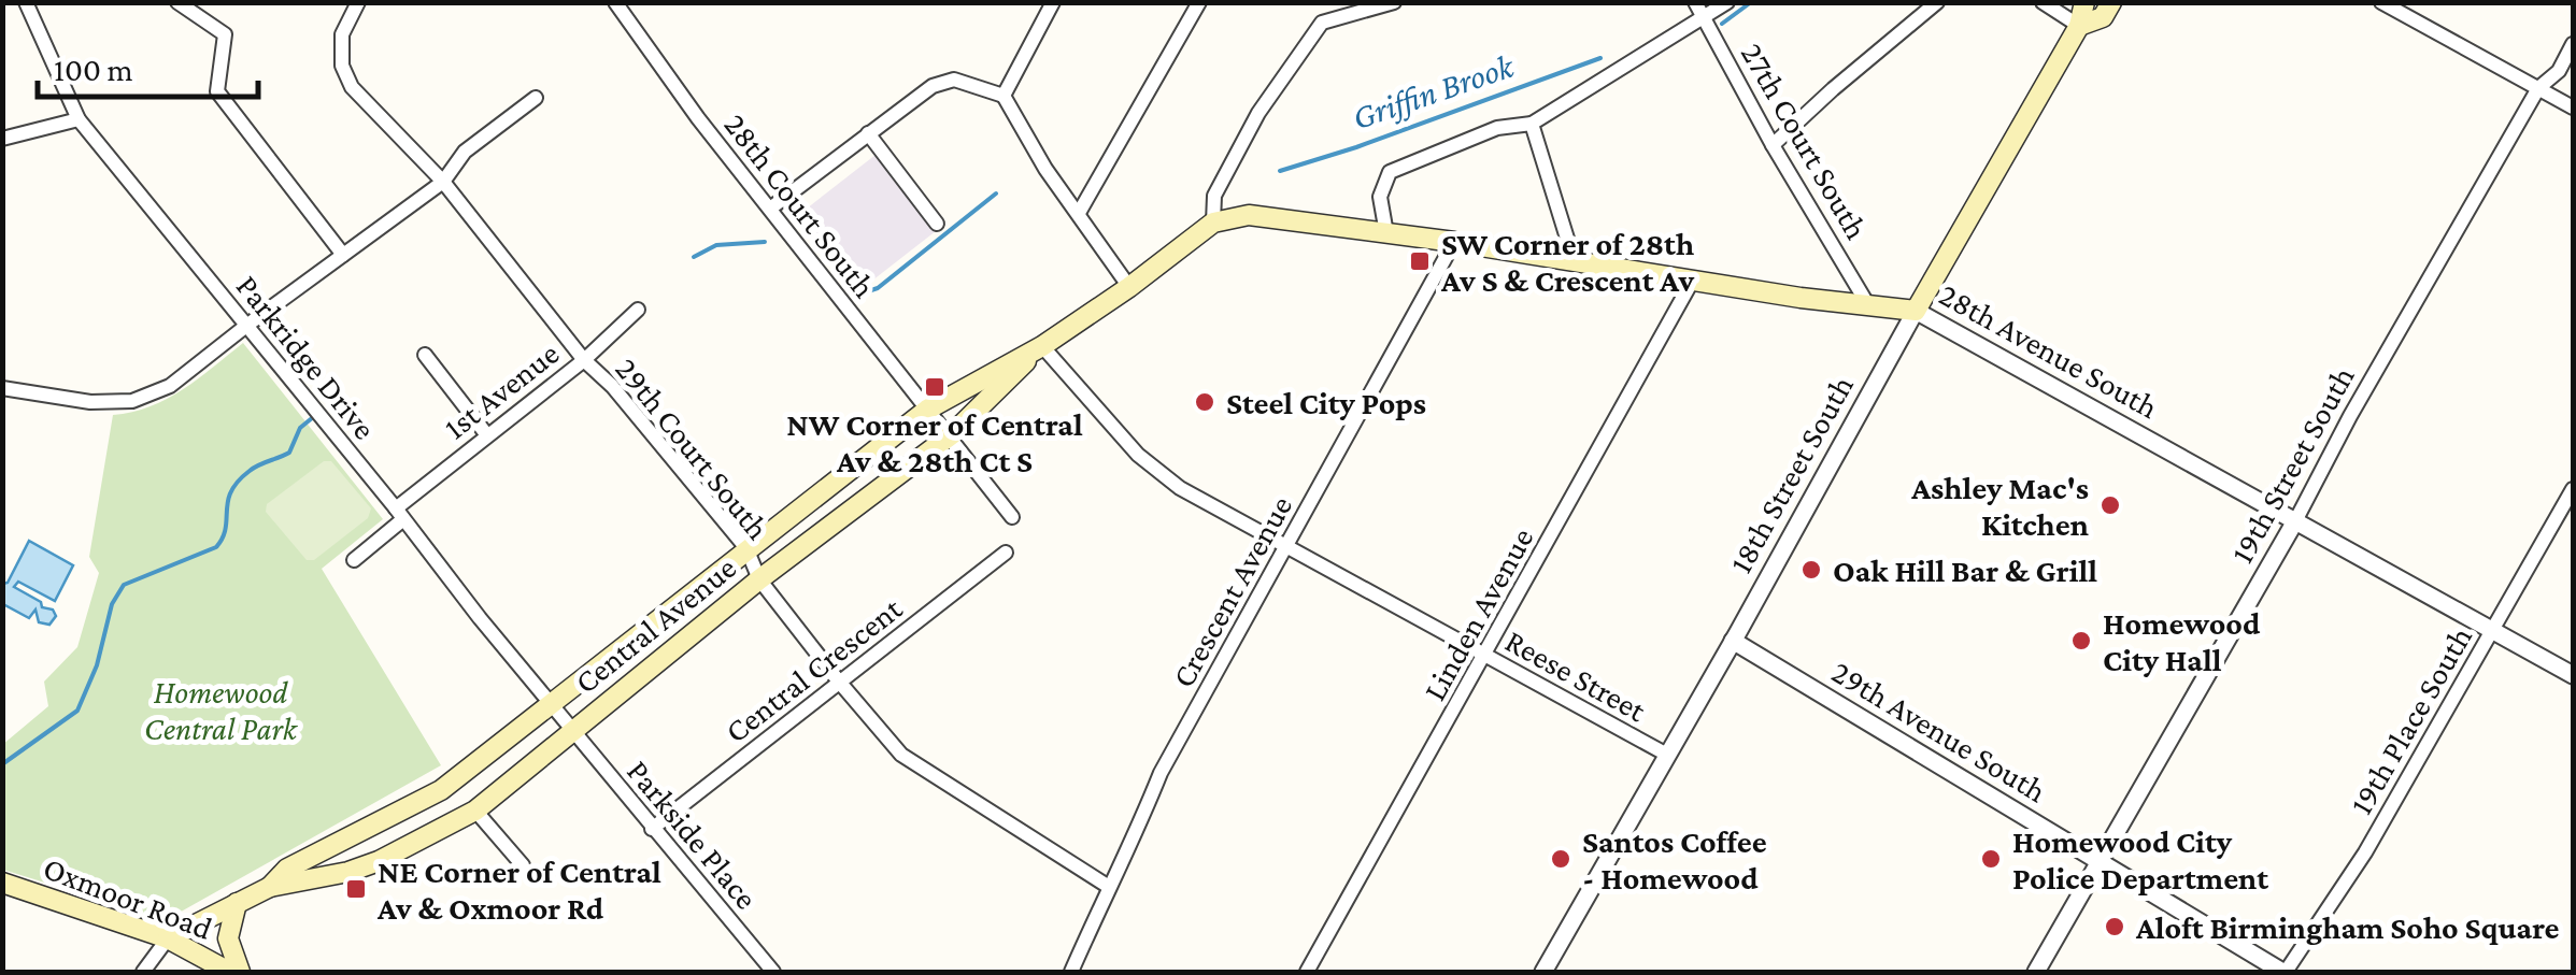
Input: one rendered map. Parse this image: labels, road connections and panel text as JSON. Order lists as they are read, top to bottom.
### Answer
{
  "streets": {
    "main road": [
      "28th Avenue South",
      "18th Street South",
      "Central Avenue",
      "Oxmoor Road"
    ],
    "street": [
      "27th Court South",
      "28th Court South",
      "Parkridge Drive",
      "1st Avenue",
      "29th Court South",
      "19th Street South",
      "Crescent Avenue",
      "Linden Avenue",
      "Central Crescent",
      "Reese Street",
      "19th Place South",
      "29th Avenue South",
      "Parkside Place"
    ]
  },
  "crossings": [
    ["27th Court South", "28th Avenue South"],
    ["28th Court South", "Central Avenue"],
    ["28th Avenue South", "19th Street South"],
    ["28th Avenue South", "18th Street South"],
    ["28th Avenue South", "Crescent Avenue"],
    ["28th Avenue South", "Linden Avenue"],
    ["28th Avenue South", "Central Avenue"],
    ["28th Avenue South", "19th Place South"],
    ["Parkridge Drive", "1st Avenue"],
    ["Parkridge Drive", "Central Avenue"],
    ["Parkridge Drive", "Parkside Place"],
    ["1st Avenue", "29th Court South"],
    ["29th Court South", "Crescent Avenue"],
    ["29th Court South", "Central Avenue"],
    ["29th Court South", "Central Crescent"],
    ["19th Street South", "29th Avenue South"],
    ["18th Street South", "Reese Street"],
    ["18th Street South", "29th Avenue South"],
    ["Crescent Avenue", "Reese Street"],
    ["Linden Avenue", "Reese Street"],
    ["Central Avenue", "Reese Street"],
    ["Central Avenue", "Parkside Place"],
    ["Central Avenue", "Oxmoor Road"],
    ["Central Crescent", "Parkside Place"],
    ["19th Place South", "29th Avenue South"]
  ],
  "water": ["Griffin Brook"],
  "parks": ["Homewood Central Park"],
  "places": {
    "transit": ["SW Corner of 28th Av S & Crescent Av", "NW Corner of Central Av & 28th Ct S", "NE Corner of Central Av & Oxmoor Rd"],
    "other": [
      "Steel City Pops",
      "Ashley Mac's Kitchen",
      "Oak Hill Bar & Grill",
      "Homewood City Hall",
      "Santos Coffee - Homewood",
      "Homewood City Police Department",
      "Aloft Birmingham Soho Square"
    ]
  },
  "scale_bar": "100 m"
}
